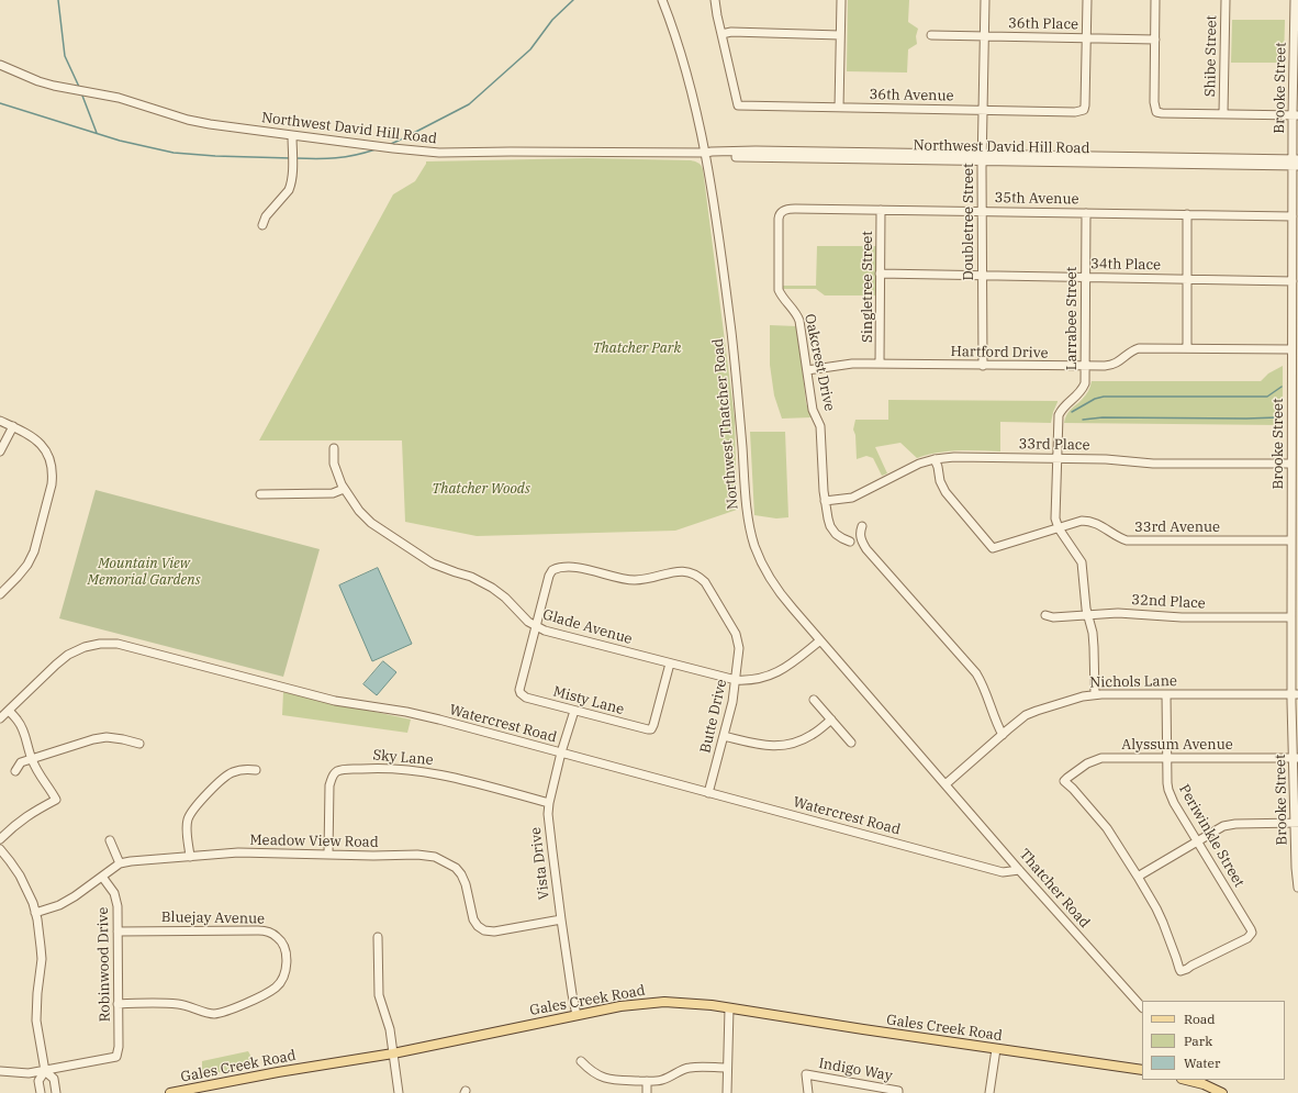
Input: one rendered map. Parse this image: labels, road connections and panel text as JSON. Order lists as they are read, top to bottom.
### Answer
{
  "streets": {
    "main road": ["Gales Creek Road"],
    "street": [
      "36th Place",
      "Shibe Street",
      "Brooke Street",
      "36th Avenue",
      "Northwest David Hill Road",
      "35th Avenue",
      "Doubletree Street",
      "34th Place",
      "Singletree Street",
      "Larrabee Street",
      "Hartford Drive",
      "Oakcrest Drive",
      "Northwest Thatcher Road",
      "33rd Place",
      "33rd Avenue",
      "32nd Place",
      "Glade Avenue",
      "Nichols Lane",
      "Misty Lane",
      "Butte Drive",
      "Watercrest Road",
      "Alyssum Avenue",
      "Sky Lane",
      "Periwinkle Street",
      "Meadow View Road",
      "Vista Drive",
      "Thatcher Road",
      "Bluejay Avenue",
      "Robinwood Drive",
      "Indigo Way"
    ]
  },
  "crossings": [
    ["36th Place", "36th Avenue"],
    ["36th Place", "Doubletree Street"],
    ["Brooke Street", "Northwest David Hill Road"],
    ["Brooke Street", "35th Avenue"],
    ["Brooke Street", "34th Place"],
    ["Brooke Street", "Hartford Drive"],
    ["Brooke Street", "33rd Place"],
    ["Brooke Street", "33rd Avenue"],
    ["Brooke Street", "32nd Place"],
    ["Brooke Street", "Nichols Lane"],
    ["Brooke Street", "Alyssum Avenue"],
    ["36th Avenue", "Doubletree Street"],
    ["Northwest David Hill Road", "Doubletree Street"],
    ["Northwest David Hill Road", "Northwest Thatcher Road"],
    ["35th Avenue", "Doubletree Street"],
    ["35th Avenue", "Singletree Street"],
    ["35th Avenue", "Larrabee Street"],
    ["35th Avenue", "Oakcrest Drive"],
    ["Doubletree Street", "34th Place"],
    ["Doubletree Street", "Hartford Drive"],
    ["34th Place", "Singletree Street"],
    ["34th Place", "Larrabee Street"],
    ["Singletree Street", "Hartford Drive"],
    ["Larrabee Street", "Hartford Drive"],
    ["Larrabee Street", "33rd Place"],
    ["Larrabee Street", "33rd Avenue"],
    ["Larrabee Street", "32nd Place"],
    ["Larrabee Street", "Nichols Lane"],
    ["Hartford Drive", "Oakcrest Drive"],
    ["Oakcrest Drive", "33rd Place"],
    ["Northwest Thatcher Road", "Glade Avenue"],
    ["Northwest Thatcher Road", "Nichols Lane"],
    ["Northwest Thatcher Road", "Thatcher Road"],
    ["33rd Place", "33rd Avenue"],
    ["Glade Avenue", "Misty Lane"],
    ["Glade Avenue", "Butte Drive"],
    ["Nichols Lane", "Periwinkle Street"],
    ["Nichols Lane", "Thatcher Road"],
    ["Misty Lane", "Butte Drive"],
    ["Misty Lane", "Vista Drive"],
    ["Butte Drive", "Watercrest Road"],
    ["Watercrest Road", "Vista Drive"],
    ["Watercrest Road", "Thatcher Road"],
    ["Alyssum Avenue", "Periwinkle Street"],
    ["Sky Lane", "Meadow View Road"],
    ["Sky Lane", "Vista Drive"],
    ["Meadow View Road", "Vista Drive"],
    ["Meadow View Road", "Robinwood Drive"],
    ["Vista Drive", "Gales Creek Road"],
    ["Bluejay Avenue", "Robinwood Drive"]
  ],
  "parks": ["Thatcher Park", "Thatcher Woods", "Mountain View Memorial Gardens"],
  "legend": ["Road", "Park", "Water"]
}
